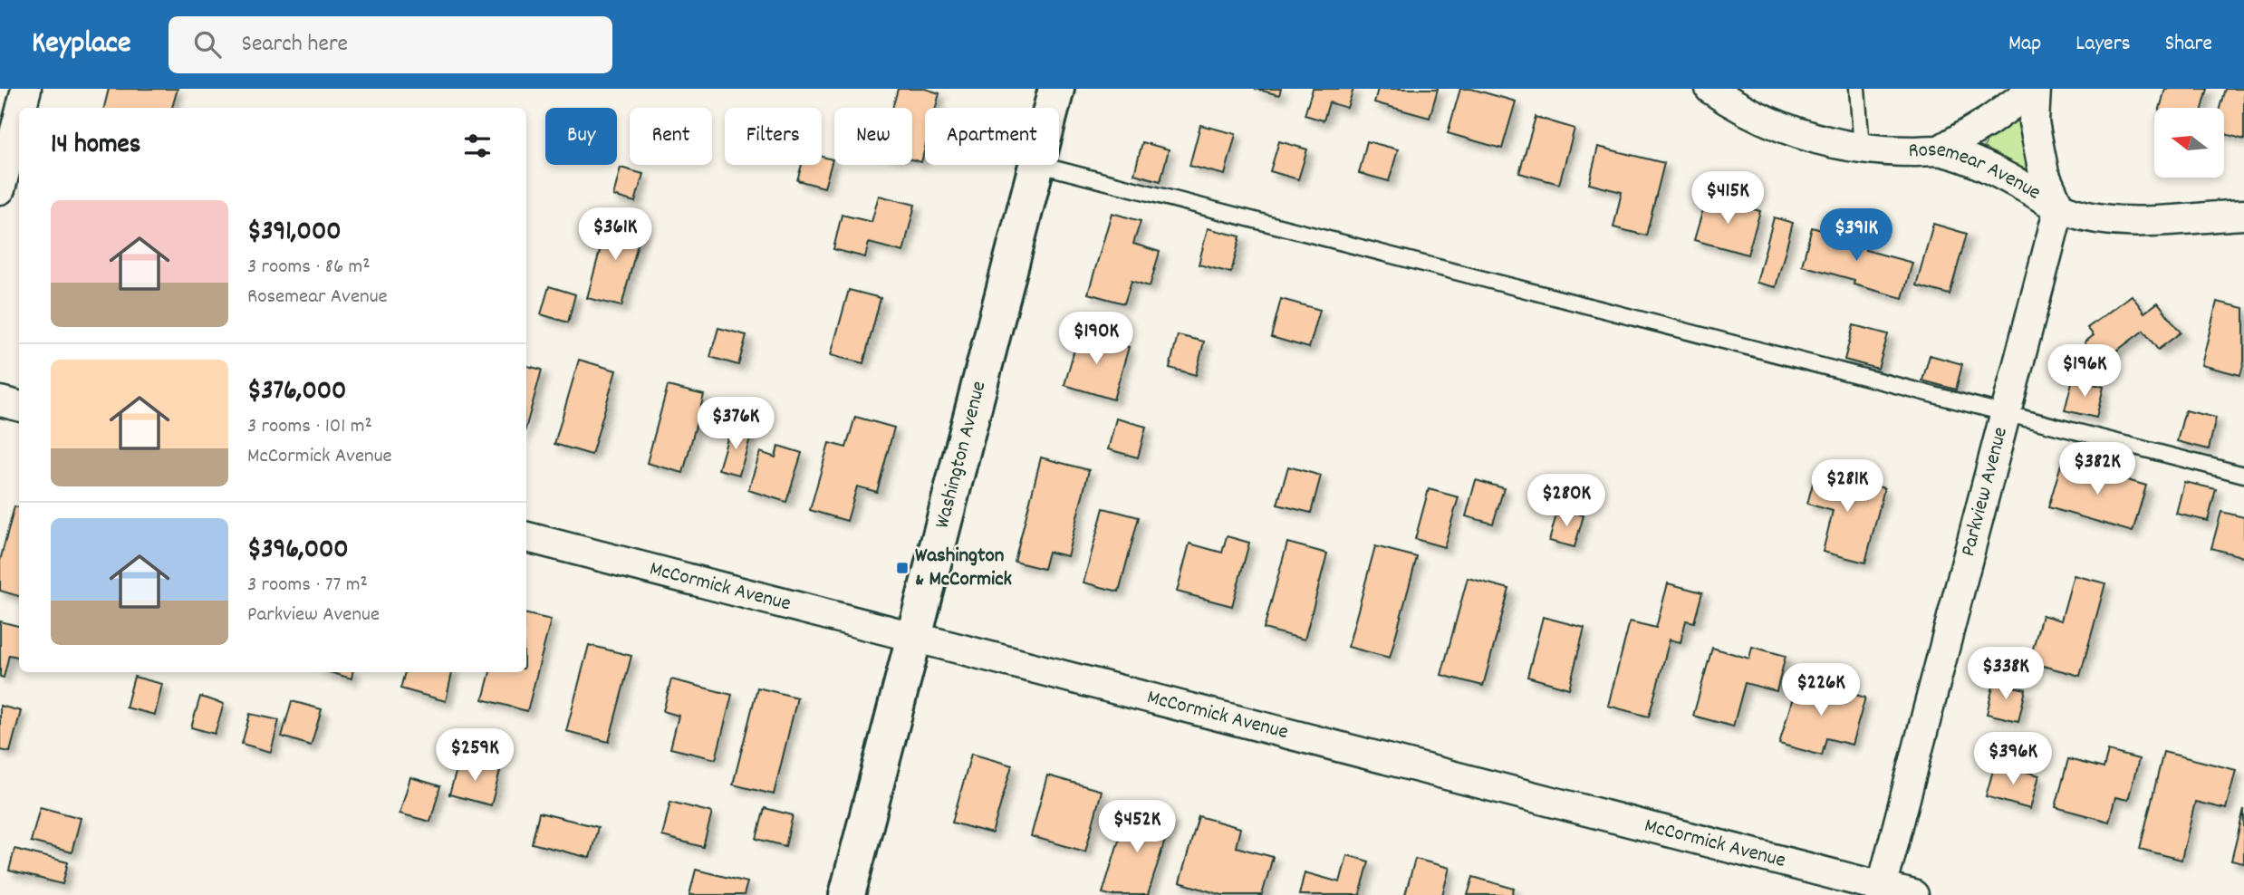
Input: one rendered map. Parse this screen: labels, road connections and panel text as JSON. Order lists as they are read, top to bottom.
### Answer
{
  "streets": {
    "street": [
      "Rosemear Avenue",
      "Washington Avenue",
      "Parkview Avenue",
      "McCormick Avenue"
    ]
  },
  "crossings": [
    ["Rosemear Avenue", "Parkview Avenue"],
    ["Washington Avenue", "McCormick Avenue"],
    ["Parkview Avenue", "McCormick Avenue"]
  ],
  "places": {
    "transit": ["Washington & McCormick"]
  },
  "north": "left",
  "page": {
    "header": "Keyplace",
    "search": "Search here",
    "nav": ["Map", "Layers", "Share"],
    "chip": [
      "Buy",
      "Rent",
      "Filters",
      "New",
      "Apartment"
    ],
    "heading": "14 homes",
    "price": [
      "$415K",
      "$361K",
      "$391K",
      "$190K",
      "$196K",
      "$376K",
      "$382K",
      "$281K",
      "$280K",
      "$338K",
      "$226K",
      "$259K",
      "$396K",
      "$452K"
    ],
    "list": [
      {
        "name": "$391,000",
        "note": "3 rooms · 86 m² · Rosemear Avenue"
      },
      {
        "name": "$376,000",
        "note": "3 rooms · 101 m² · McCormick Avenue"
      },
      {
        "name": "$396,000",
        "note": "3 rooms · 77 m² · Parkview Avenue"
      }
    ]
  }
}
